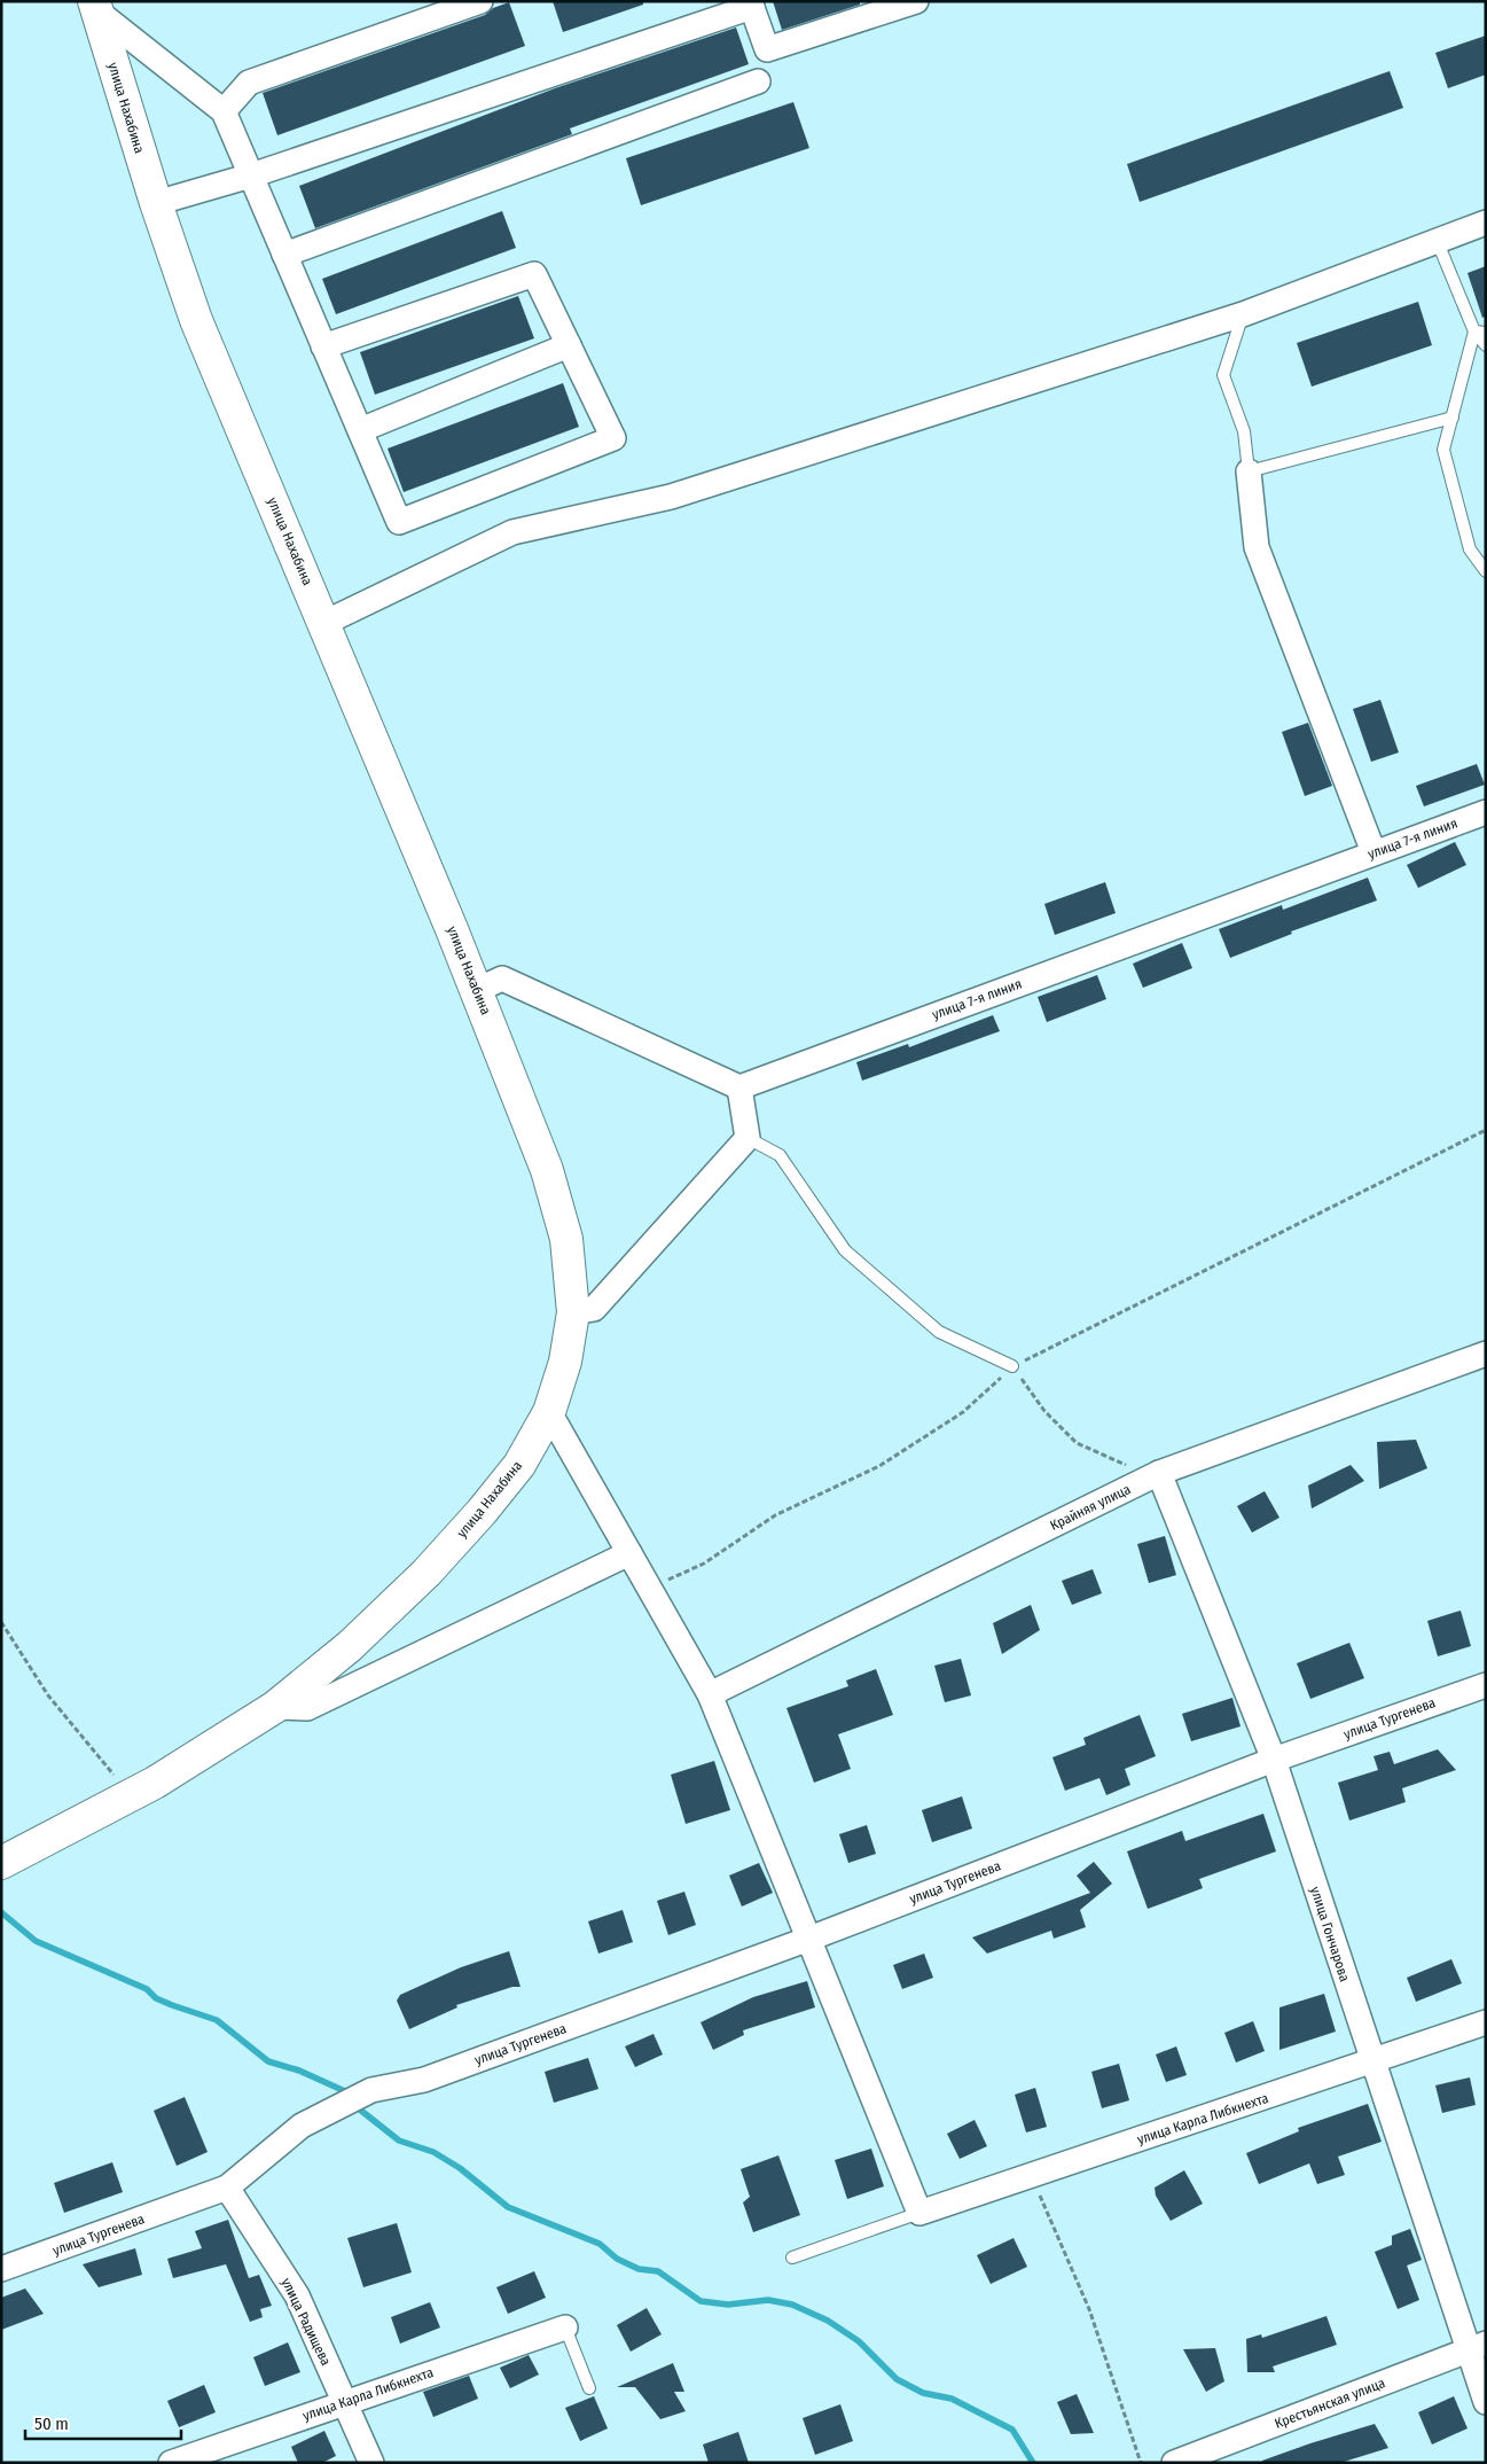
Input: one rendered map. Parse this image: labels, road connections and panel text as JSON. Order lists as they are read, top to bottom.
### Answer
{
  "streets": {
    "main road": ["улица Нахабина"],
    "street": [
      "улица 7-я линия",
      "Крайняя улица",
      "улица Тургенева",
      "улица Гончарова",
      "улица Карла Либкнехта",
      "улица Радищева",
      "Крестьянская улица"
    ]
  },
  "crossings": [
    ["Крайняя улица", "улица Гончарова"],
    ["улица Тургенева", "улица Гончарова"],
    ["улица Тургенева", "улица Радищева"],
    ["улица Гончарова", "улица Карла Либкнехта"],
    ["улица Гончарова", "Крестьянская улица"],
    ["улица Карла Либкнехта", "улица Радищева"]
  ],
  "scale_bar": "50 m"
}
